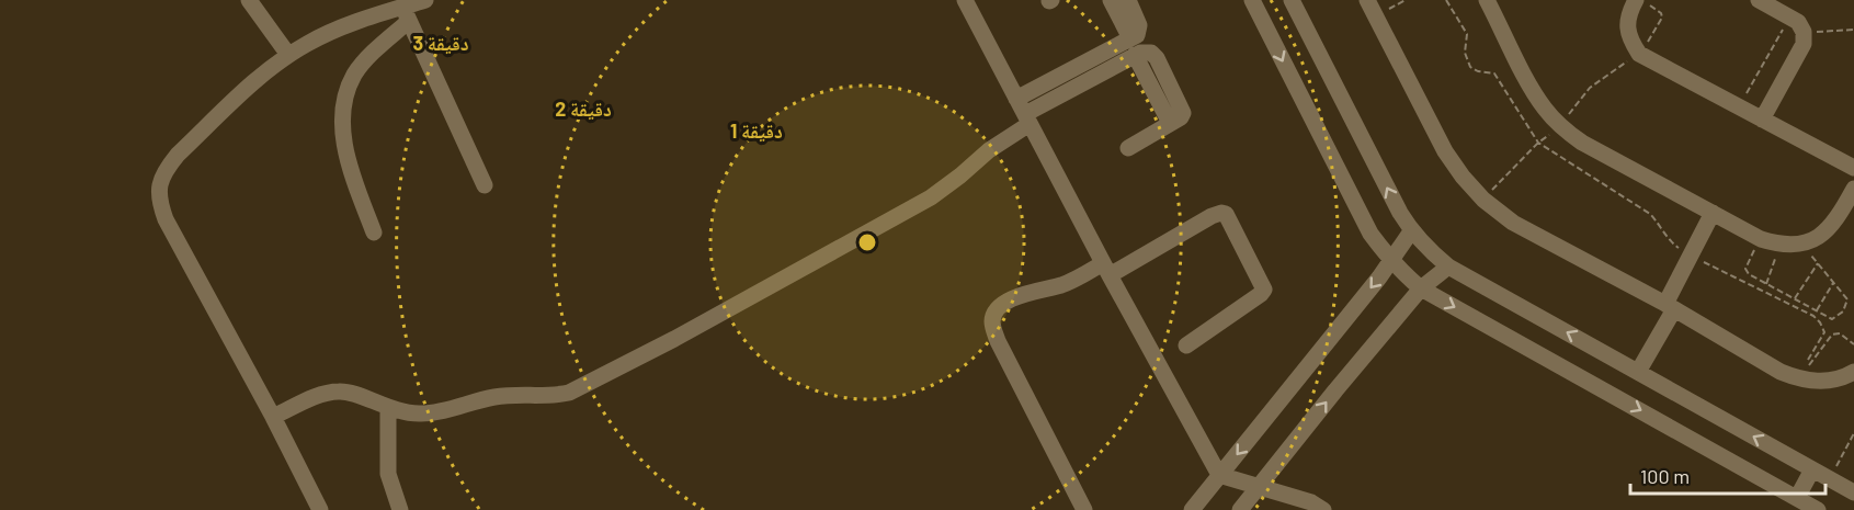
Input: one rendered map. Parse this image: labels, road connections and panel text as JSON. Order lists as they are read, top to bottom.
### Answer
{
  "scale_bar": "100 m",
  "rings": ["3 دقيقة", "2 دقيقة", "1 دقيقة"]
}
